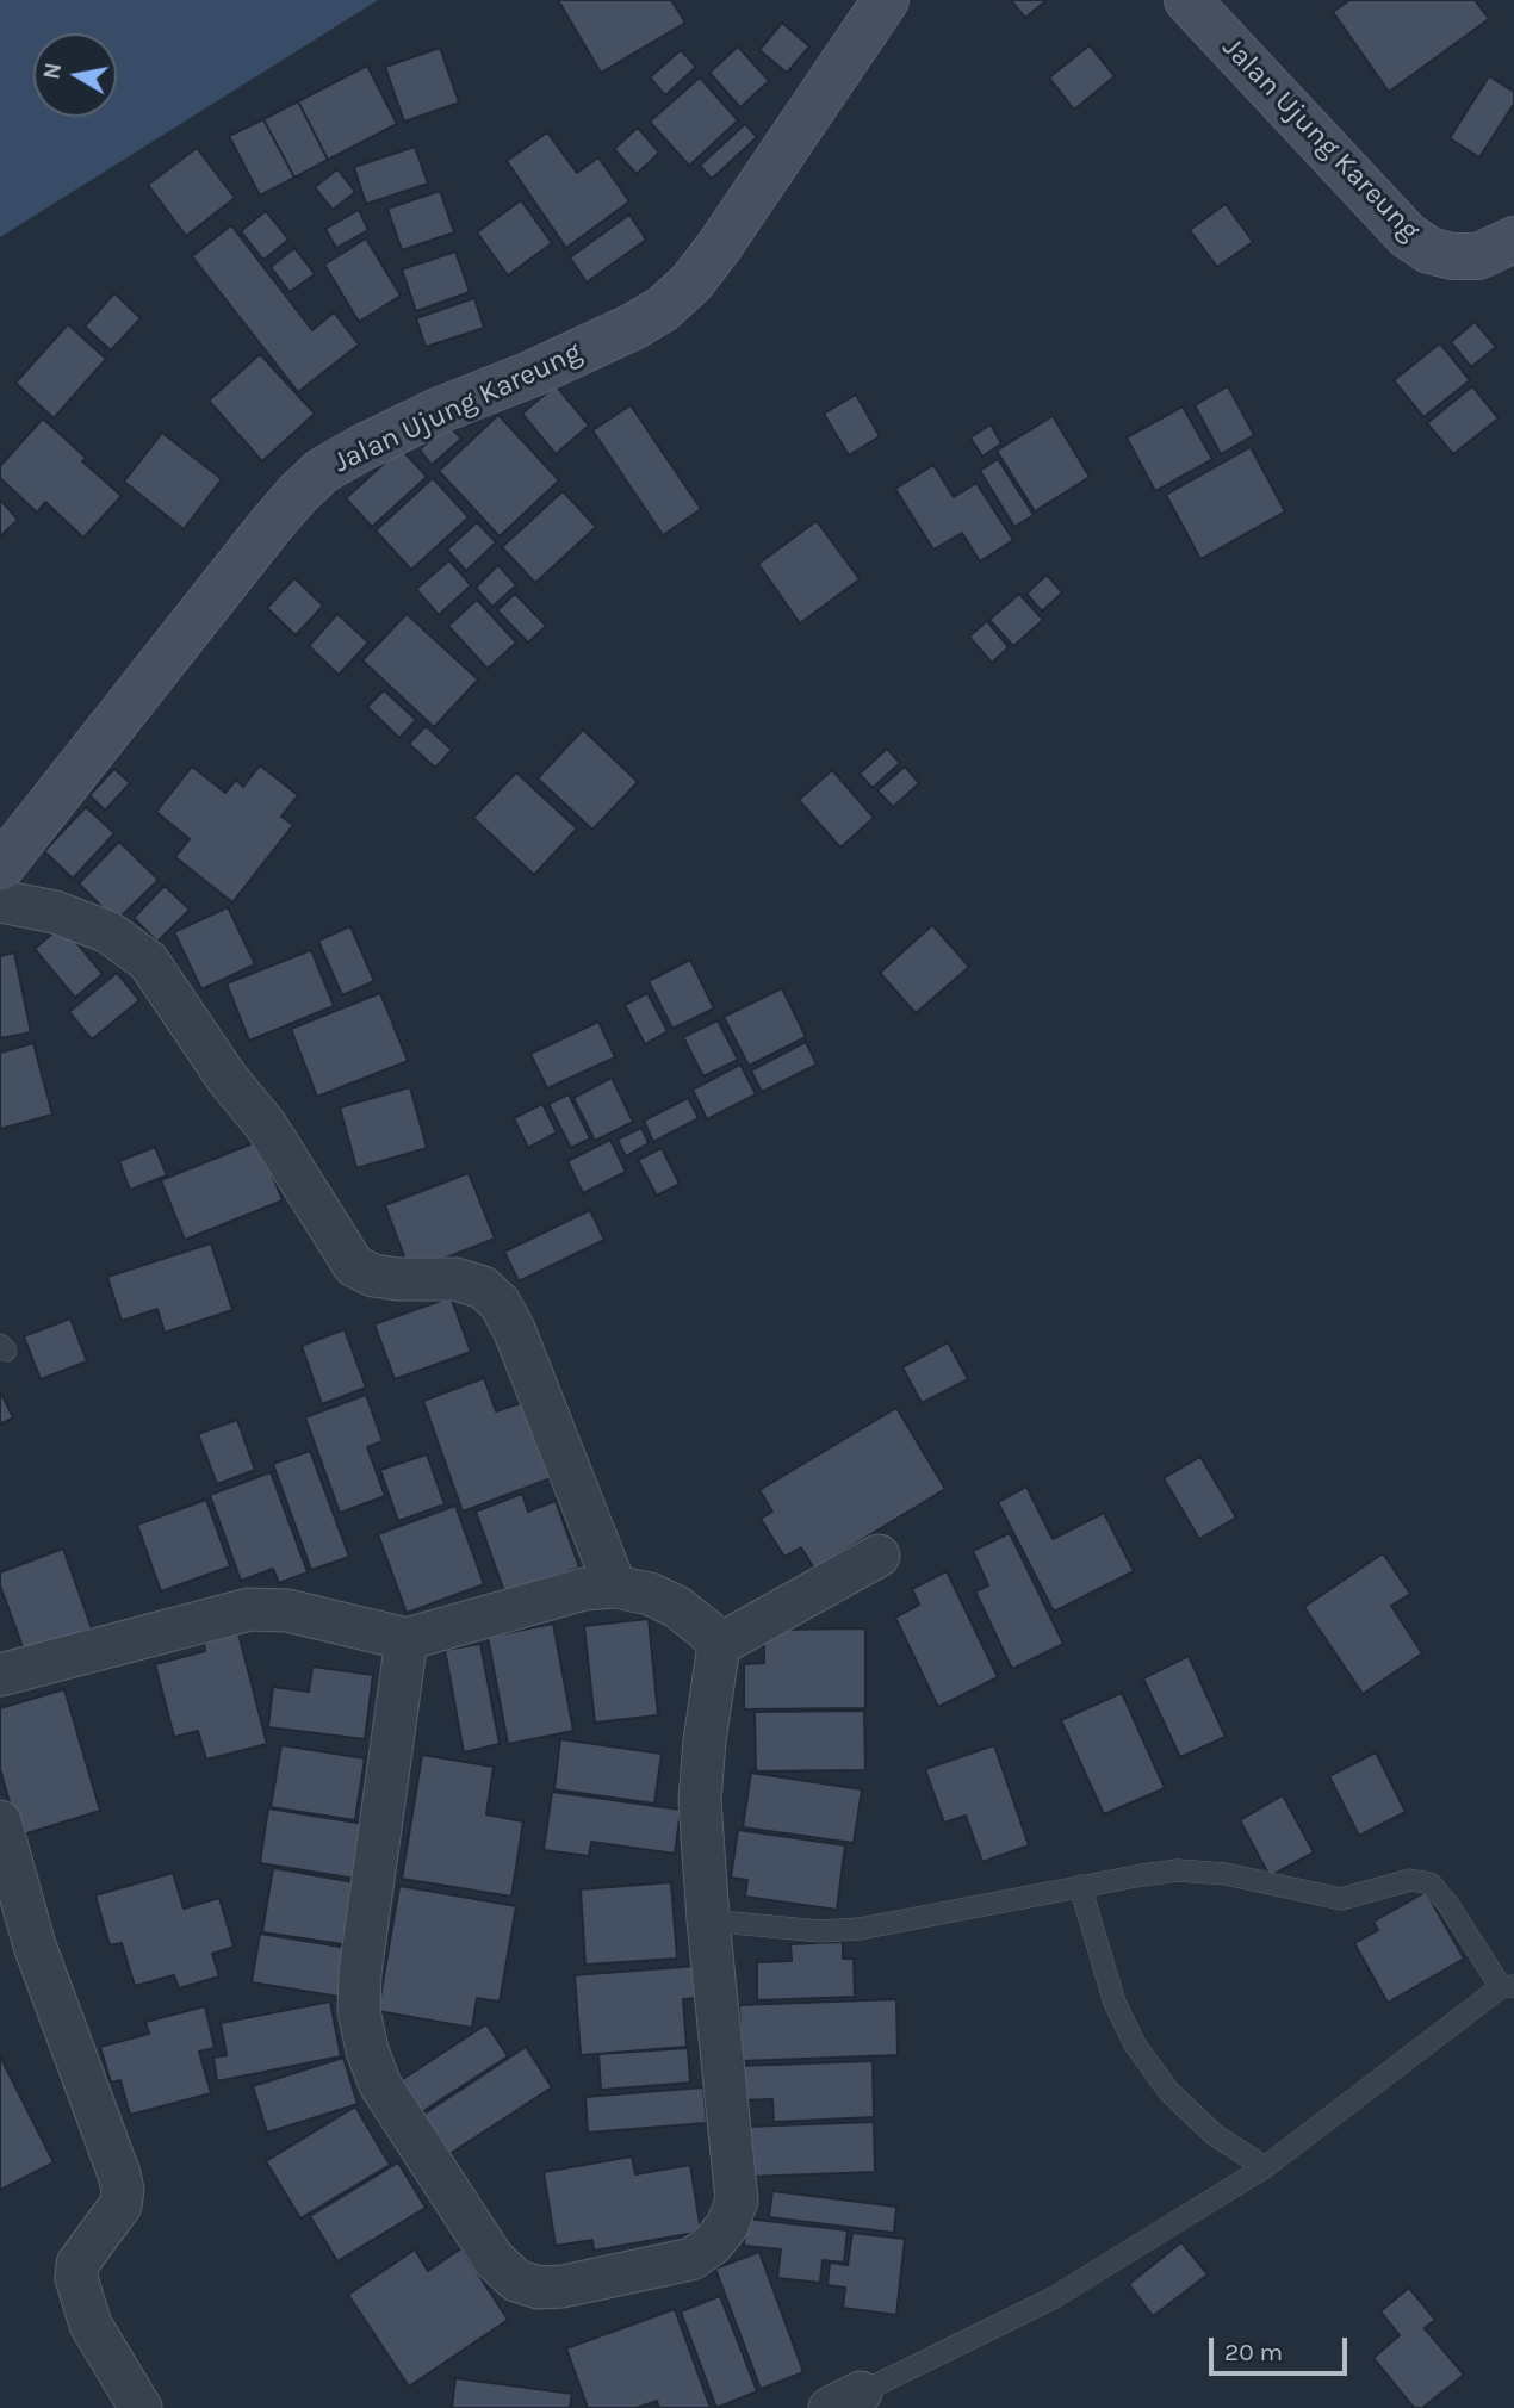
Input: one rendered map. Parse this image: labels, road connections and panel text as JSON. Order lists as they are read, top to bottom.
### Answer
{
  "streets": {
    "main road": ["Jalan Ujung Kareung"]
  },
  "scale_bar": "20 m",
  "north": "left"
}
